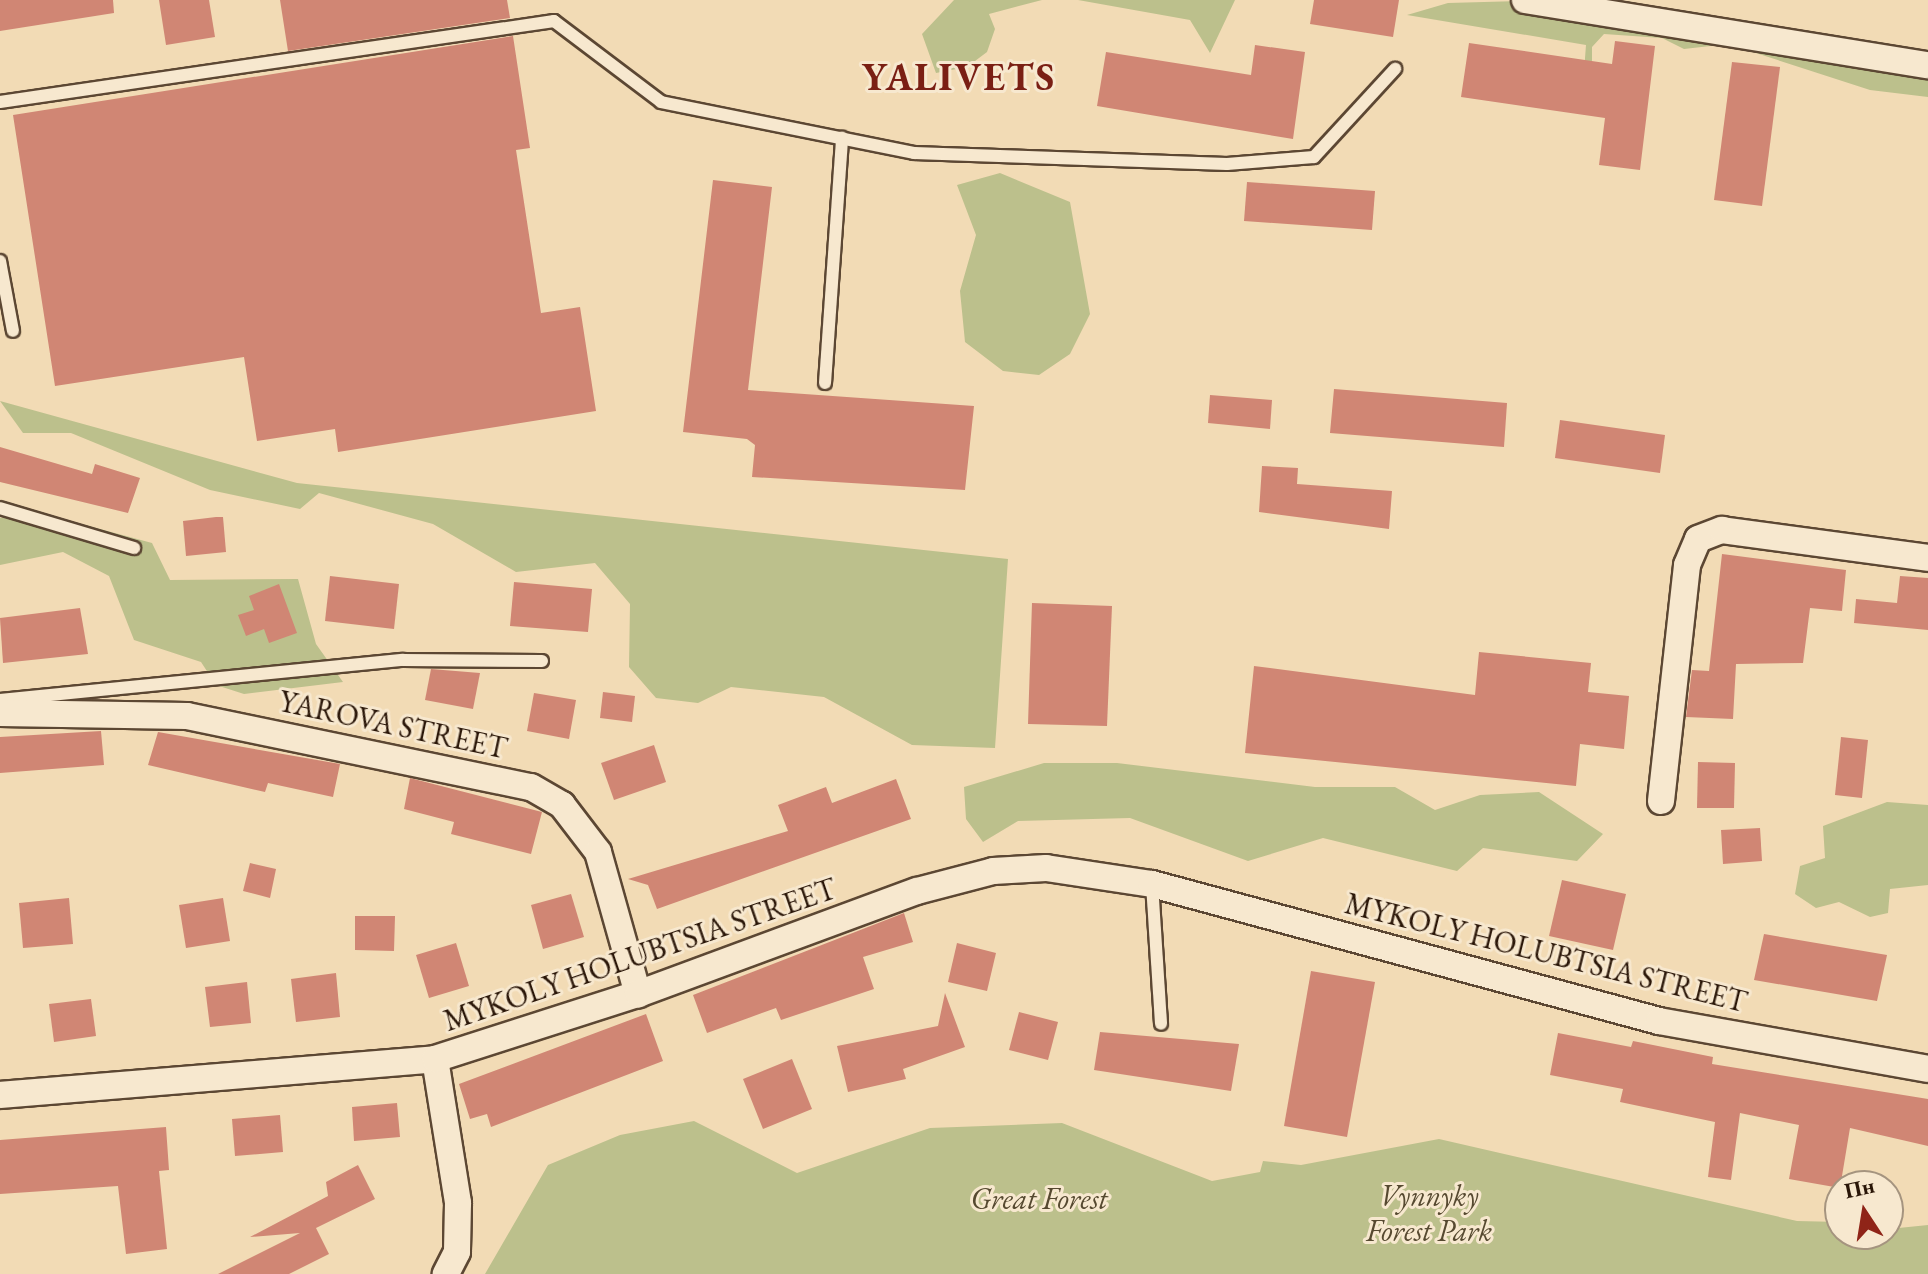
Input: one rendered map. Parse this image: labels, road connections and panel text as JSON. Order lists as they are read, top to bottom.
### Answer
{
  "streets": {
    "street": ["YAROVA STREET", "MYKOLY HOLUBTSIA STREET"]
  },
  "crossings": [
    ["YAROVA STREET", "MYKOLY HOLUBTSIA STREET"]
  ],
  "districts": ["YALIVETS"],
  "parks": ["Vynnyky Forest Park", "Great Forest"],
  "north": "top"
}
